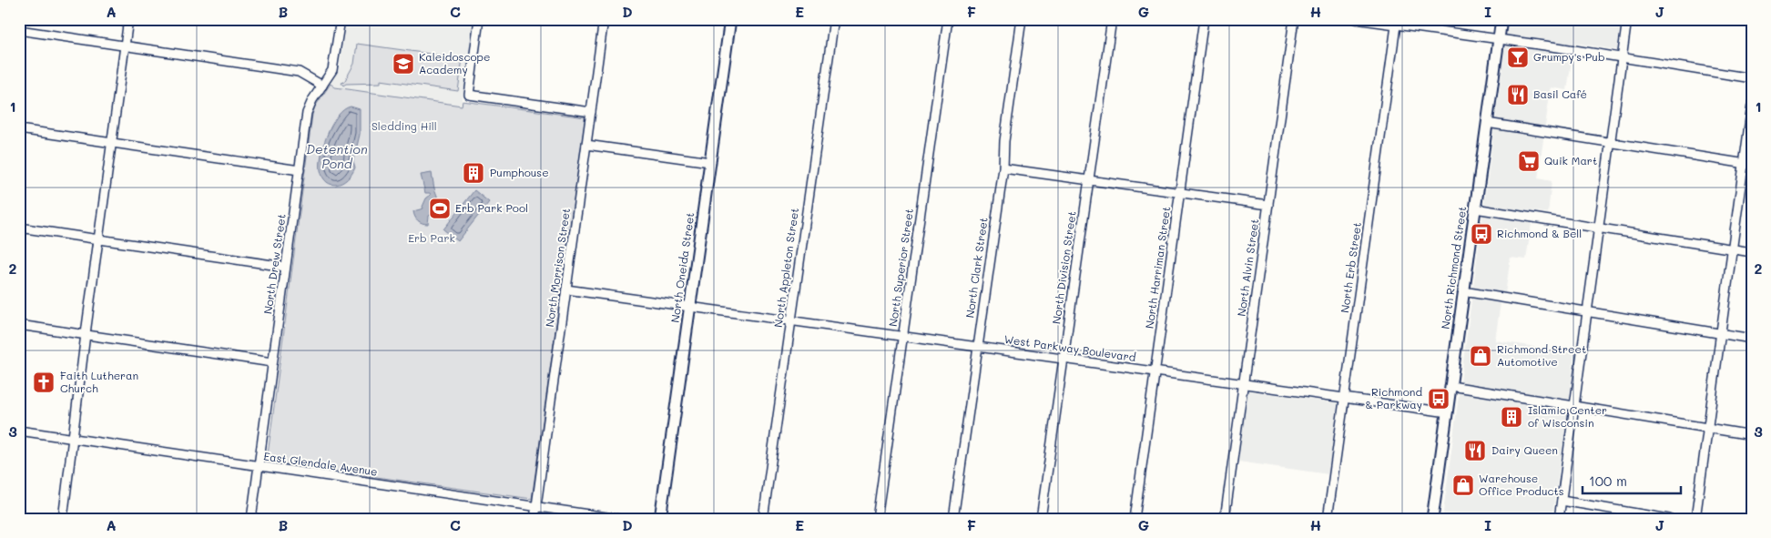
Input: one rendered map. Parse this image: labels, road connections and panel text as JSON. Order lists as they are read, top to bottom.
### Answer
{
  "streets": {
    "main road": ["North Oneida Street", "North Richmond Street"],
    "street": [
      "North Drew Street",
      "North Morrison Street",
      "North Appleton Street",
      "North Superior Street",
      "North Clark Street",
      "North Division Street",
      "North Harriman Street",
      "North Alvin Street",
      "North Erb Street",
      "West Parkway Boulevard",
      "East Glendale Avenue"
    ]
  },
  "crossings": [
    ["North Drew Street", "East Glendale Avenue"],
    ["North Morrison Street", "West Parkway Boulevard"],
    ["North Morrison Street", "East Glendale Avenue"],
    ["North Oneida Street", "West Parkway Boulevard"],
    ["North Appleton Street", "West Parkway Boulevard"],
    ["North Superior Street", "West Parkway Boulevard"],
    ["North Clark Street", "West Parkway Boulevard"],
    ["North Division Street", "West Parkway Boulevard"],
    ["North Harriman Street", "West Parkway Boulevard"],
    ["North Alvin Street", "West Parkway Boulevard"],
    ["North Erb Street", "West Parkway Boulevard"],
    ["North Richmond Street", "West Parkway Boulevard"]
  ],
  "water": ["Detention Pond"],
  "parks": ["Sledding Hill", "Erb Park"],
  "places": {
    "bar": ["Grumpy's Pub"],
    "school or university": ["Kaleidoscope Academy"],
    "restaurant": ["Basil Café", "Dairy Queen"],
    "supermarket": ["Quik Mart"],
    "building": ["Pumphouse", "Islamic Center of Wisconsin"],
    "sports": ["Erb Park Pool"],
    "bus stop": ["Richmond & Bell", "Richmond & Parkway"],
    "shop": ["Richmond Street Automotive", "Warehouse Office Products"],
    "church": ["Faith Lutheran Church"]
  },
  "scale_bar": "100 m",
  "grid": {
    "columns": [
      "A",
      "B",
      "C",
      "D",
      "E",
      "F",
      "G",
      "H",
      "I",
      "J"
    ],
    "rows": ["1", "2", "3"]
  }
}
